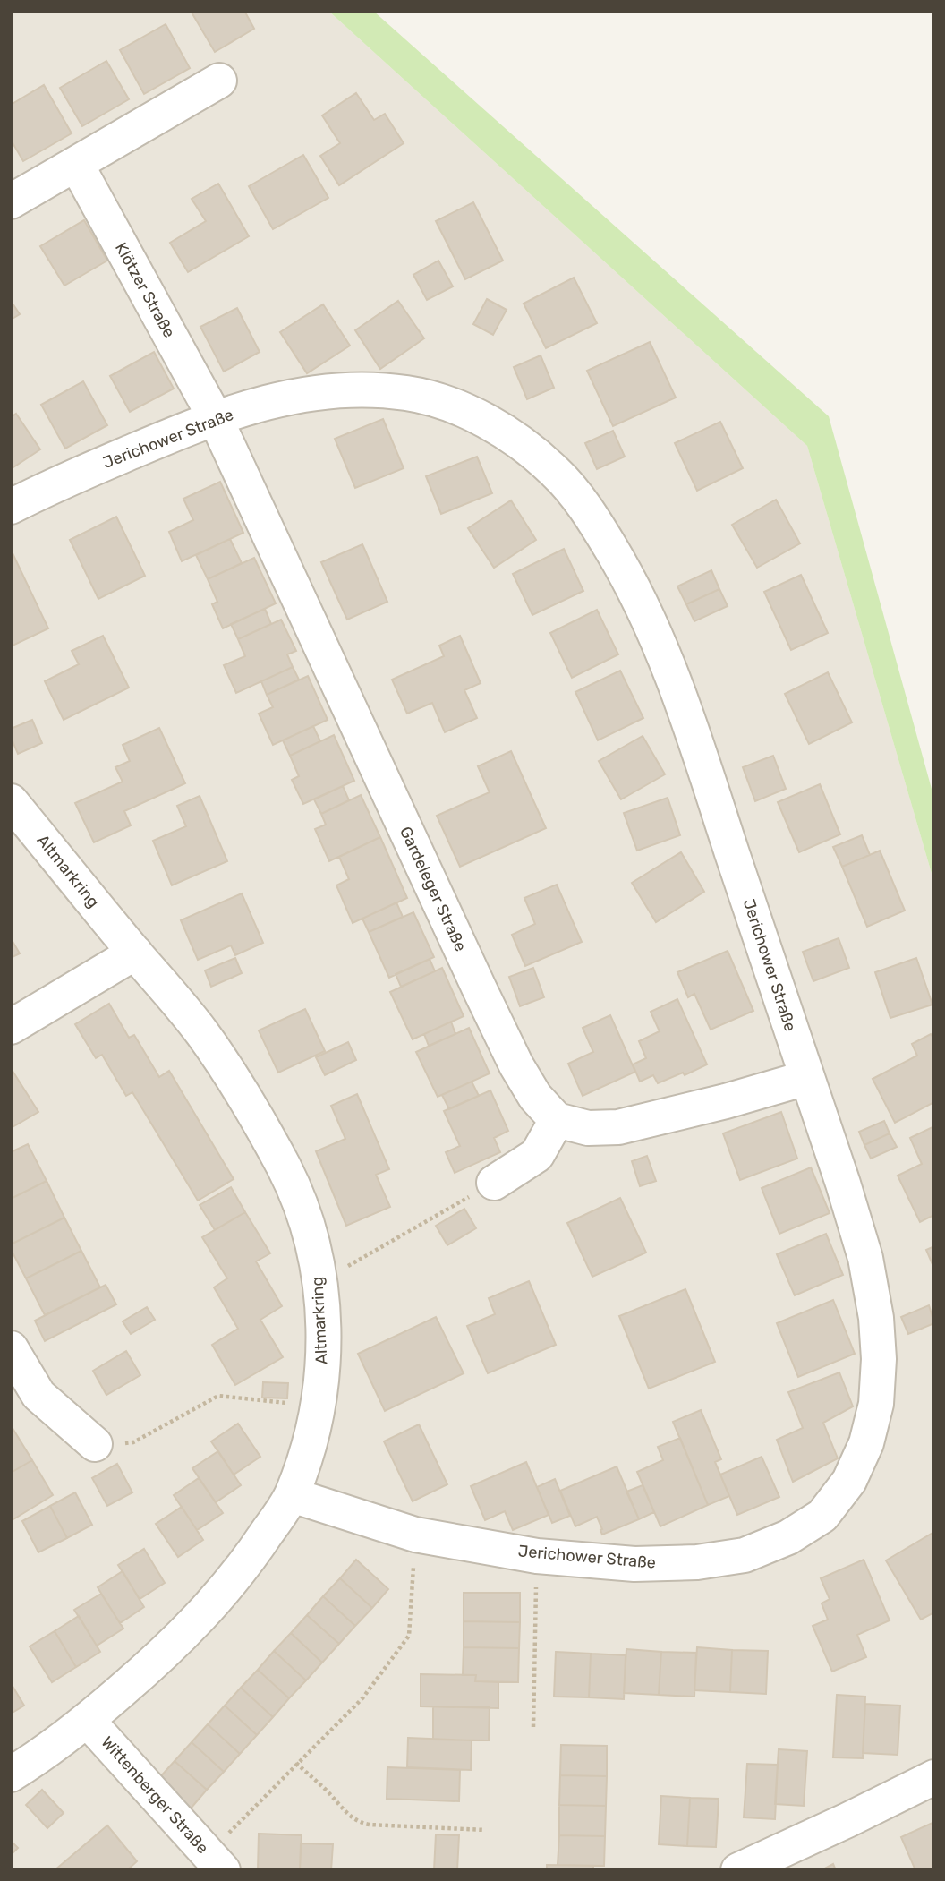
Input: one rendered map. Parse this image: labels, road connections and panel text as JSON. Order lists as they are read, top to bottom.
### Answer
{
  "streets": {
    "street": [
      "Klötzer Straße",
      "Jerichower Straße",
      "Altmarkring",
      "Gardeleger Straße",
      "Wittenberger Straße"
    ]
  },
  "crossings": [
    ["Klötzer Straße", "Jerichower Straße"],
    ["Klötzer Straße", "Gardeleger Straße"],
    ["Jerichower Straße", "Altmarkring"],
    ["Jerichower Straße", "Gardeleger Straße"],
    ["Altmarkring", "Wittenberger Straße"]
  ]
}
